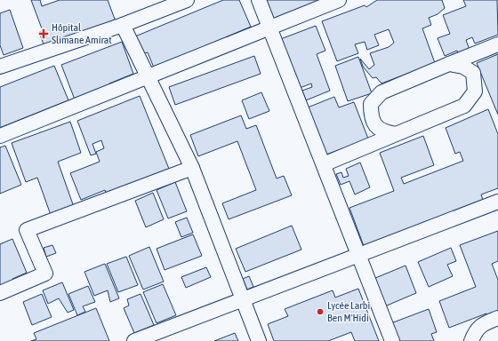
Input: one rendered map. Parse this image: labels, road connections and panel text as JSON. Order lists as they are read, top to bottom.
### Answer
{
  "places": {
    "health": ["Hôpital Slimane Amirat"],
    "other": ["Lycée Larbi Ben M'Hidi"]
  }
}
